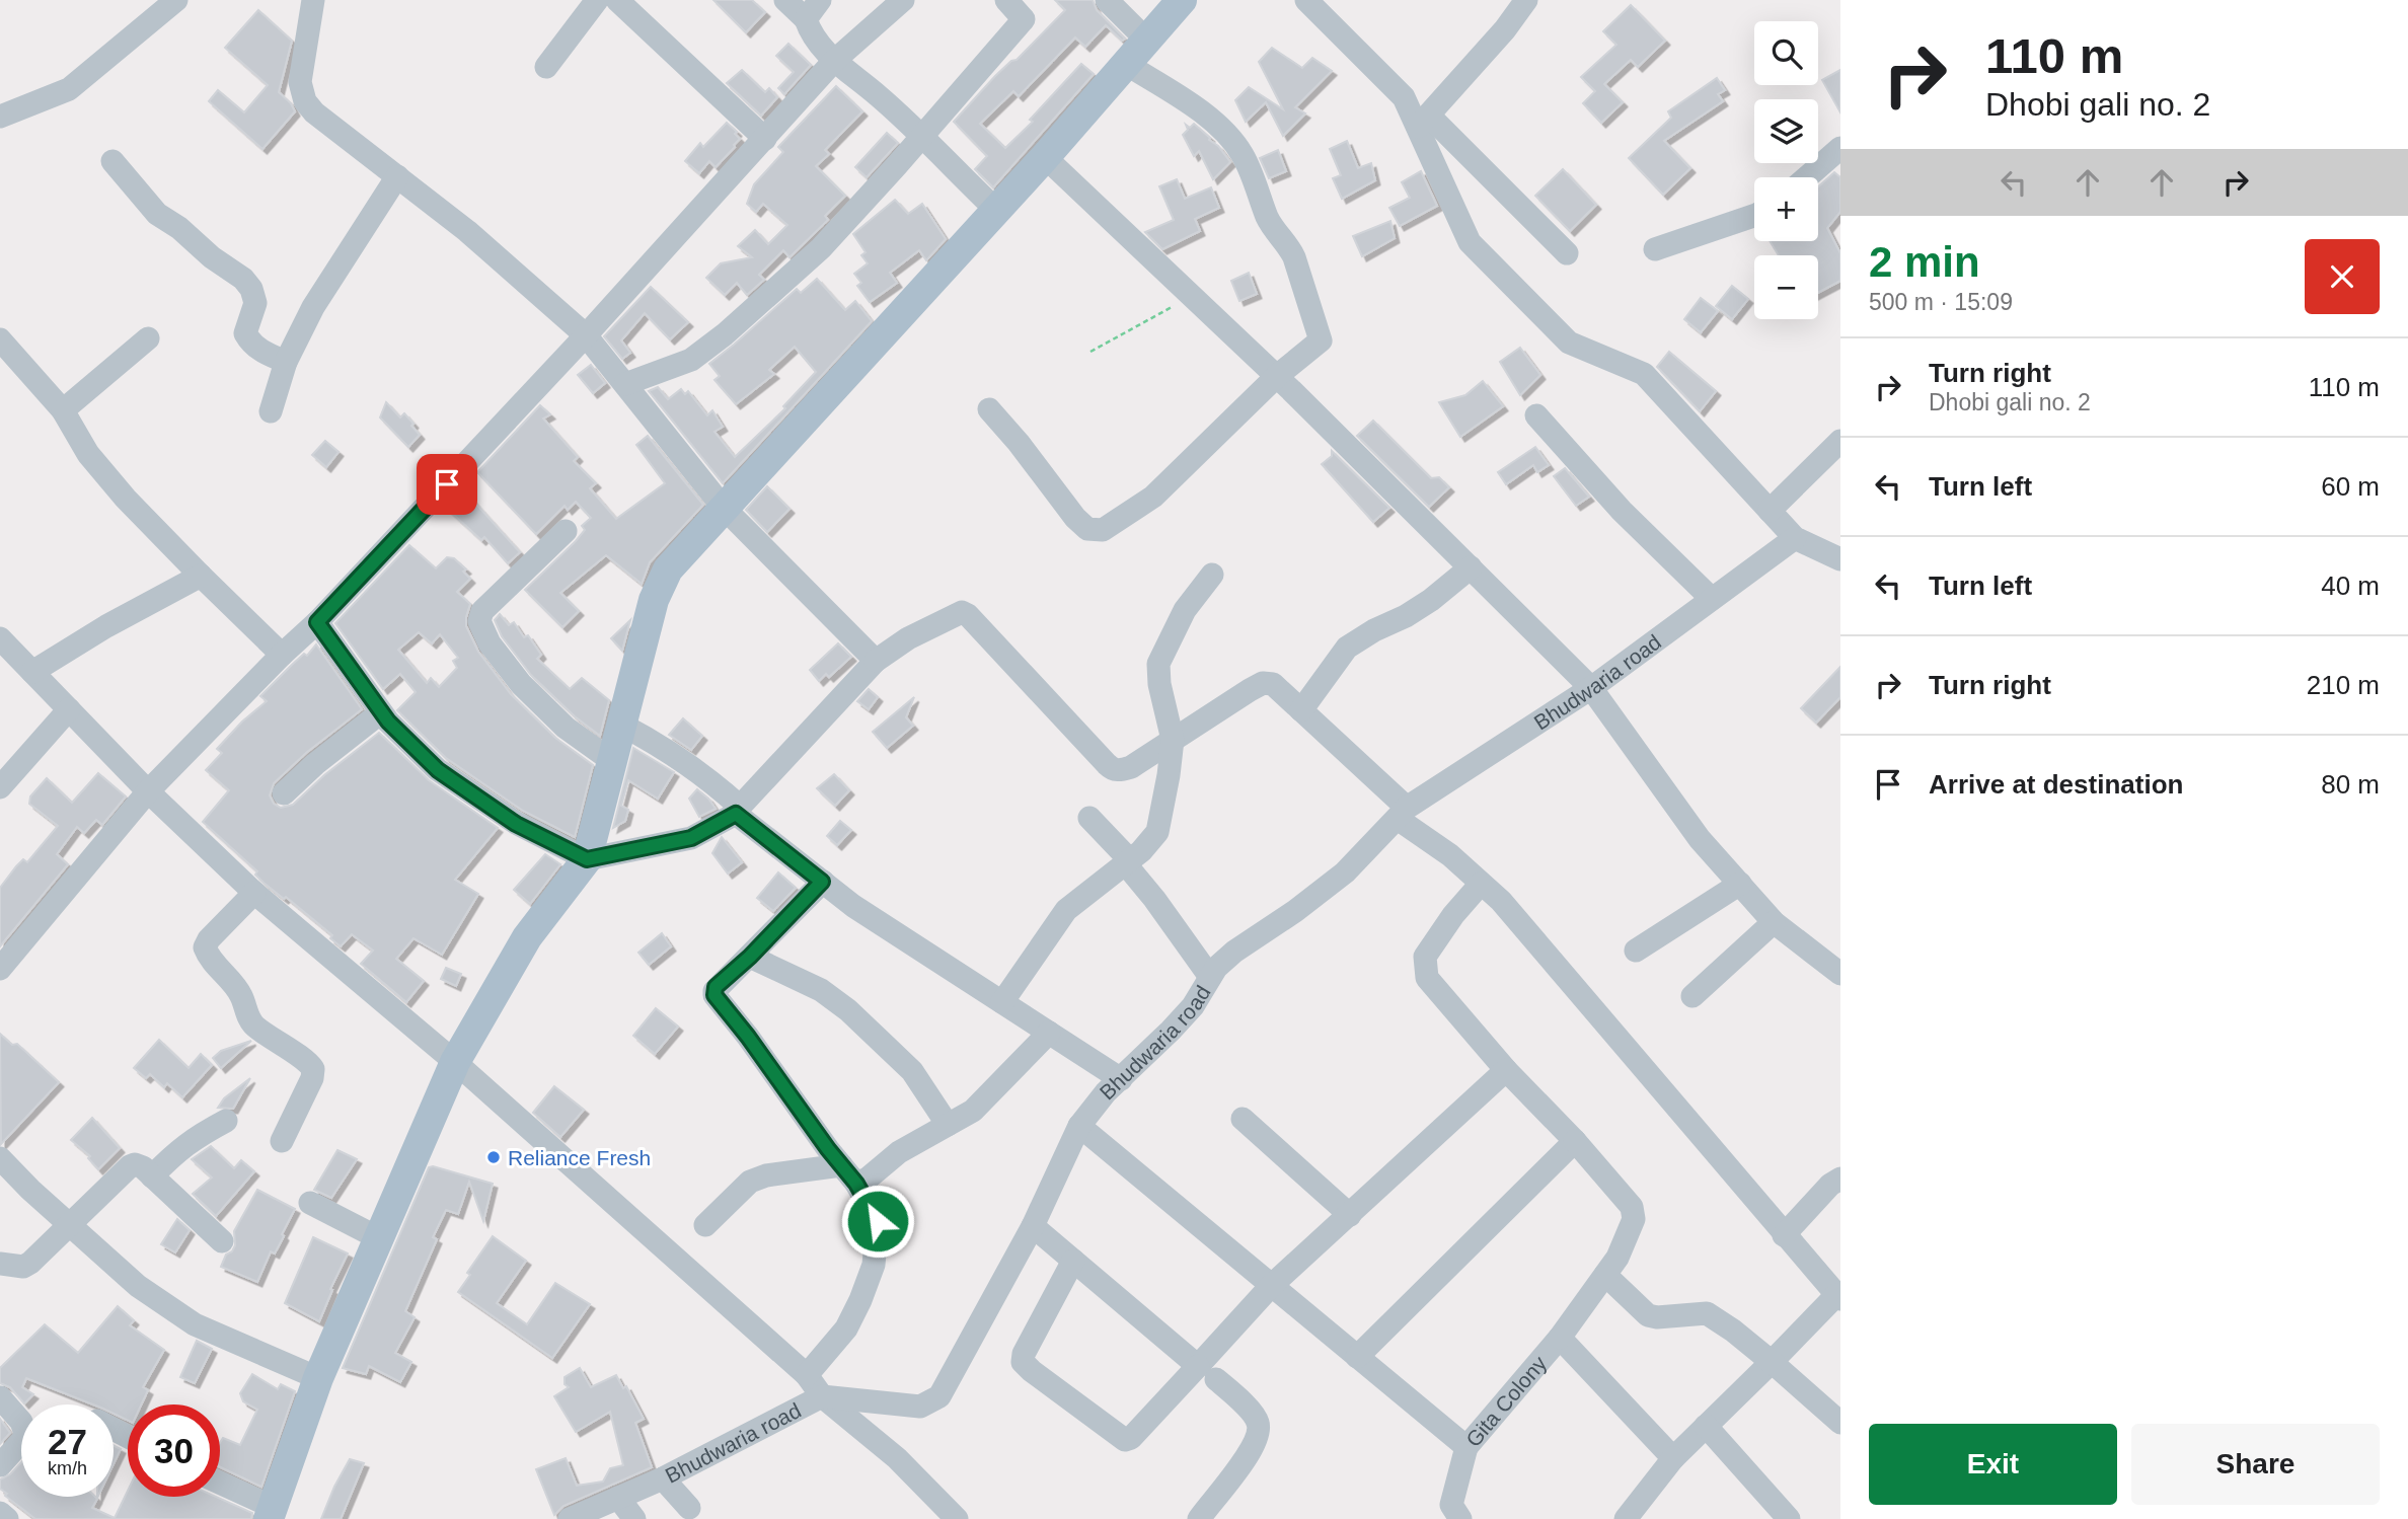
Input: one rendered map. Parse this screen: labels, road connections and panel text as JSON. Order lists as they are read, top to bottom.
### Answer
{
  "streets": {
    "street": ["Bhudwaria road", "Gita Colony"]
  },
  "crossings": [
    ["Bhudwaria road", "Gita Colony"]
  ],
  "places": ["Reliance Fresh"],
  "page": {
    "turn": ["110 m", "Dhobi gali no. 2"],
    "map_buttons": ["+", "−"],
    "heading": ["2 min", "500 m · 15:09"],
    "list": [
      {
        "name": "Turn right",
        "note": "Dhobi gali no. 2",
        "value": "110 m"
      },
      {
        "name": "Turn left",
        "value": "60 m"
      },
      {
        "name": "Turn left",
        "value": "40 m"
      },
      {
        "name": "Turn right",
        "value": "210 m"
      },
      {
        "name": "Arrive at destination",
        "value": "80 m"
      }
    ],
    "speed": "27 km/h",
    "limit": "30",
    "buttons": ["Exit", "Share"]
  }
}
